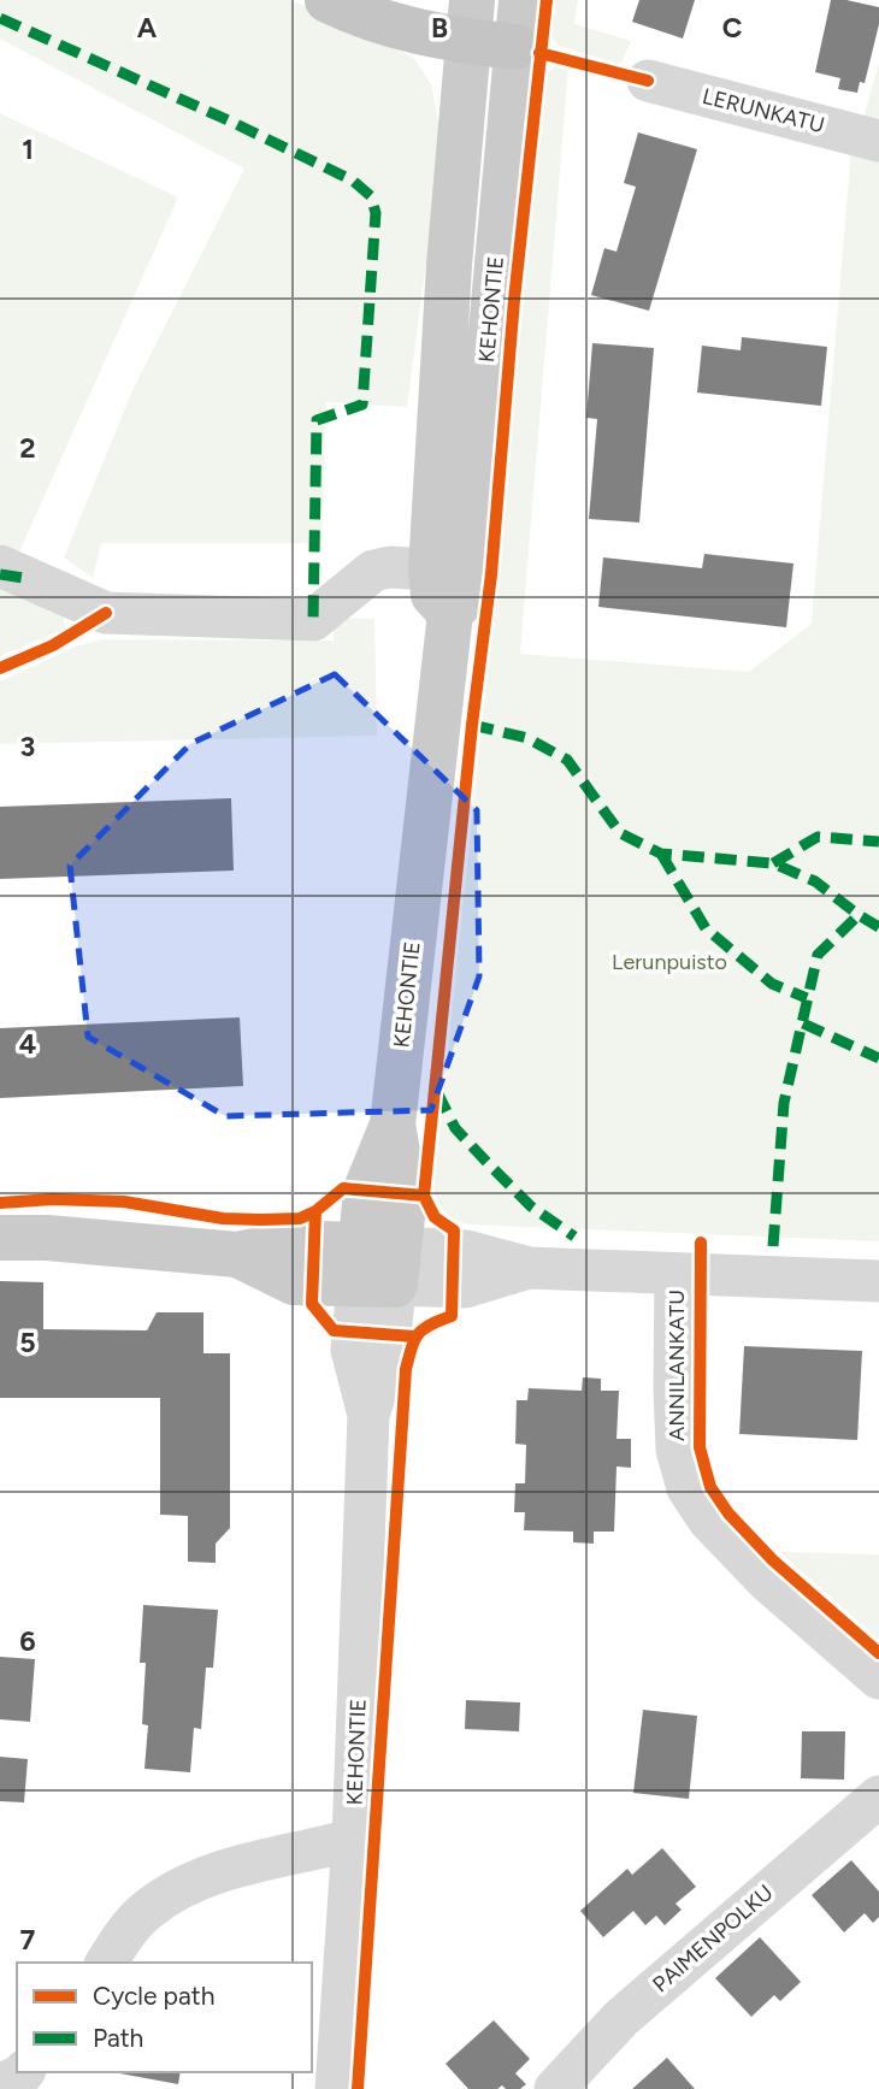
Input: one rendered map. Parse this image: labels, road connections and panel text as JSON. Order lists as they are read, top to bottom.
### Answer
{
  "streets": {
    "main road": ["KEHONTIE"],
    "street": ["LERUNKATU", "ANNILANKATU", "PAIMENPOLKU"]
  },
  "parks": ["Lerunpuisto"],
  "legend": ["Cycle path", "Path"],
  "grid": {
    "columns": ["A", "B", "C"],
    "rows": [
      "1",
      "2",
      "3",
      "4",
      "5",
      "6",
      "7"
    ]
  }
}
